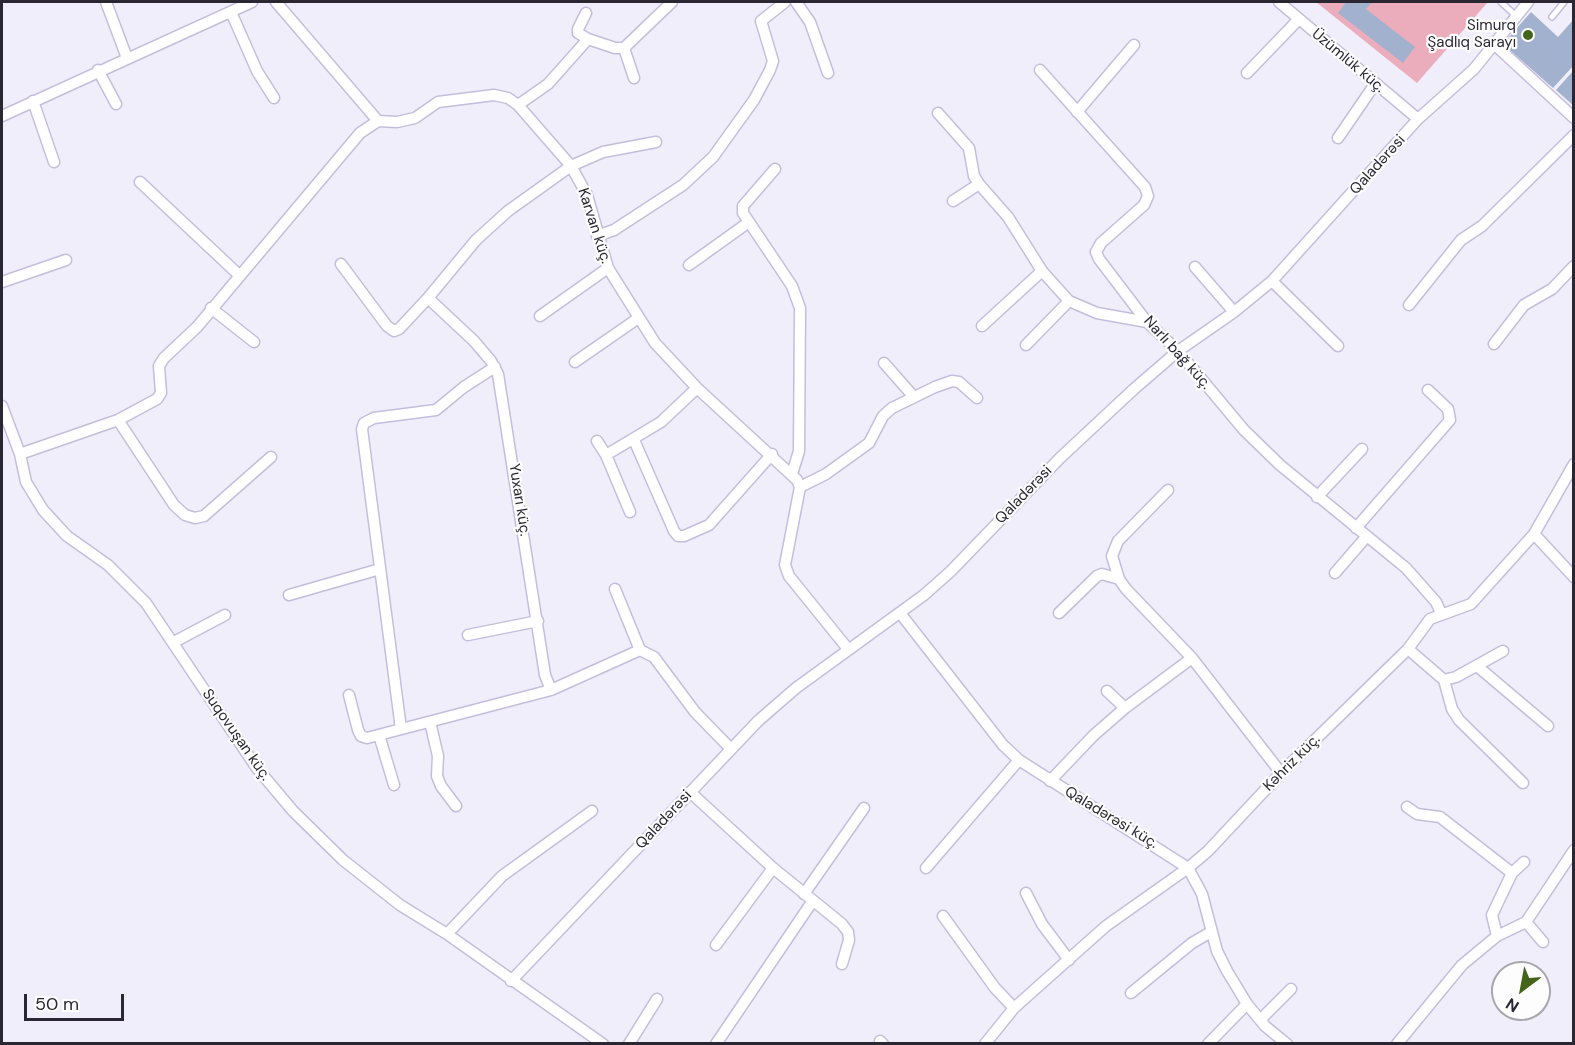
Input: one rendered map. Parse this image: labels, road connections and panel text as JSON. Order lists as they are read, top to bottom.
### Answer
{
  "streets": {
    "street": [
      "Üzümlük küç.",
      "Qaladərəsi",
      "Karvan küç.",
      "Narlı bağ küç.",
      "Yuxarı küç.",
      "Suqovuşan küç.",
      "Kəhriz küç.",
      "Qaladərəsi küç."
    ]
  },
  "crossings": [
    ["Üzümlük küç.", "Qaladərəsi"],
    ["Qaladərəsi", "Narlı bağ küç."],
    ["Qaladərəsi", "Suqovuşan küç."],
    ["Qaladərəsi", "Qaladərəsi küç."],
    ["Narlı bağ küç.", "Kəhriz küç."],
    ["Kəhriz küç.", "Qaladərəsi küç."]
  ],
  "places": ["Simurq Şadlıq Sarayı"],
  "scale_bar": "50 m",
  "north": "bottom left"
}
